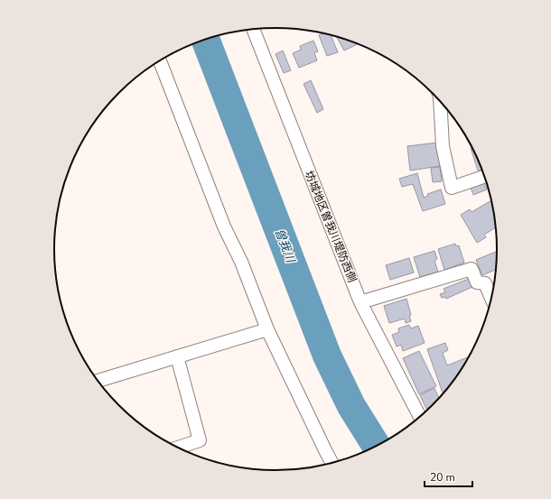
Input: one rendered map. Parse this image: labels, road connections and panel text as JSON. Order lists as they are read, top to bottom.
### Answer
{
  "streets": {
    "street": ["坊城地区曽我川堤防西側"]
  },
  "water": ["曽我川"],
  "scale_bar": "20 m"
}
